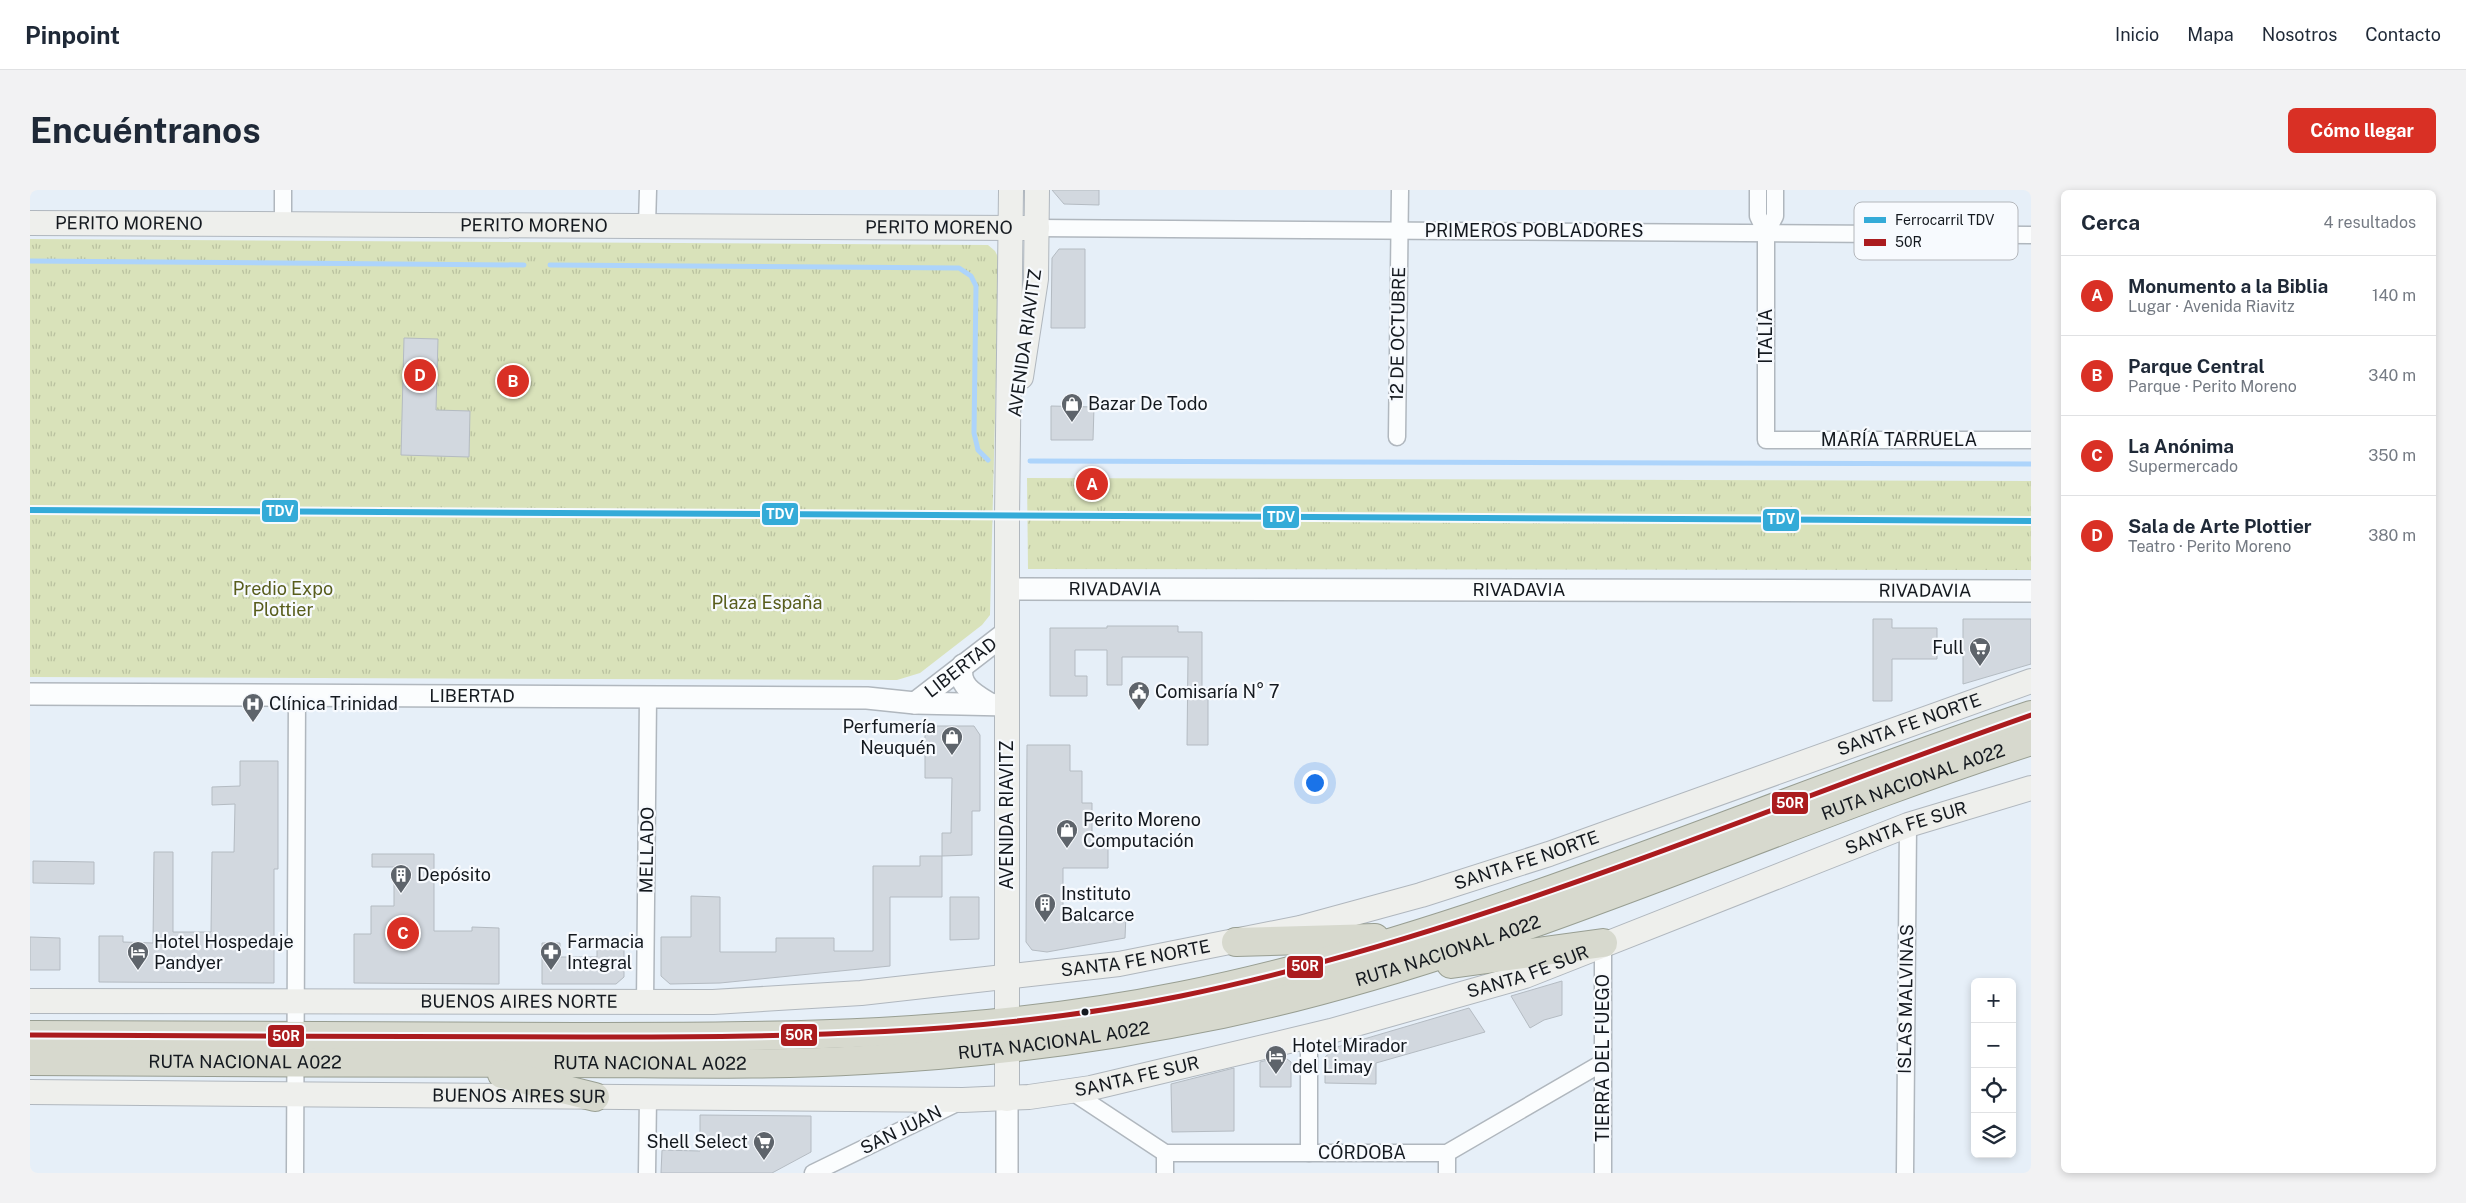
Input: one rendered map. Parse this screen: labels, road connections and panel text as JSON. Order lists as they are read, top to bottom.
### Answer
{
  "streets": {
    "highway": ["RUTA NACIONAL A022"],
    "main road": [
      "PERITO MORENO",
      "AVENIDA RIAVITZ",
      "SANTA FE NORTE",
      "SANTA FE SUR",
      "BUENOS AIRES NORTE",
      "BUENOS AIRES SUR"
    ],
    "street": [
      "PRIMEROS POBLADORES",
      "12 DE OCTUBRE",
      "ITALIA",
      "MARÍA TARRUELA",
      "RIVADAVIA",
      "LIBERTAD",
      "MELLADO",
      "ISLAS MALVINAS",
      "TIERRA DEL FUEGO",
      "SAN JUAN",
      "CÓRDOBA"
    ]
  },
  "crossings": [
    ["PERITO MORENO", "PRIMEROS POBLADORES"],
    ["PERITO MORENO", "AVENIDA RIAVITZ"],
    ["PRIMEROS POBLADORES", "12 DE OCTUBRE"],
    ["PRIMEROS POBLADORES", "ITALIA"],
    ["PRIMEROS POBLADORES", "AVENIDA RIAVITZ"],
    ["ITALIA", "MARÍA TARRUELA"],
    ["AVENIDA RIAVITZ", "RIVADAVIA"],
    ["AVENIDA RIAVITZ", "LIBERTAD"],
    ["AVENIDA RIAVITZ", "SANTA FE NORTE"],
    ["AVENIDA RIAVITZ", "RUTA NACIONAL A022"],
    ["AVENIDA RIAVITZ", "SANTA FE SUR"],
    ["AVENIDA RIAVITZ", "BUENOS AIRES NORTE"],
    ["AVENIDA RIAVITZ", "BUENOS AIRES SUR"],
    ["LIBERTAD", "MELLADO"],
    ["SANTA FE NORTE", "BUENOS AIRES NORTE"],
    ["SANTA FE SUR", "ISLAS MALVINAS"],
    ["SANTA FE SUR", "TIERRA DEL FUEGO"],
    ["SANTA FE SUR", "BUENOS AIRES SUR"],
    ["MELLADO", "BUENOS AIRES NORTE"],
    ["BUENOS AIRES SUR", "SAN JUAN"]
  ],
  "parks": ["Predio Expo Plottier", "Plaza España"],
  "places": {
    "shop": ["Bazar De Todo", "Perfumería Neuquén", "Perito Moreno Computación"],
    "supermarket": ["Full", "Shell Select"],
    "public building": ["Comisaría N° 7"],
    "hospital": ["Clínica Trinidad"],
    "building": ["Depósito", "Instituto Balcarce"],
    "hotel": ["Hotel Hospedaje Pandyer", "Hotel Mirador del Limay"],
    "pharmacy": ["Farmacia Integral"]
  },
  "lines": ["rail line TDV", "transit line 50R"],
  "legend": ["Ferrocarril TDV", "50R"],
  "page": {
    "header": "Pinpoint",
    "nav": [
      "Inicio",
      "Mapa",
      "Nosotros",
      "Contacto"
    ],
    "buttons": "Cómo llegar",
    "title": "Encuéntranos",
    "heading": ["Cerca", "4 resultados"],
    "list": [
      {
        "mark": "A",
        "name": "Monumento a la Biblia",
        "note": "Lugar · Avenida Riavitz",
        "value": "140 m"
      },
      {
        "mark": "B",
        "name": "Parque Central",
        "note": "Parque · Perito Moreno",
        "value": "340 m"
      },
      {
        "mark": "C",
        "name": "La Anónima",
        "note": "Supermercado",
        "value": "350 m"
      },
      {
        "mark": "D",
        "name": "Sala de Arte Plottier",
        "note": "Teatro · Perito Moreno",
        "value": "380 m"
      }
    ],
    "pins": [
      "D",
      "B",
      "A",
      "C"
    ],
    "map_buttons": ["+", "−"]
  }
}
